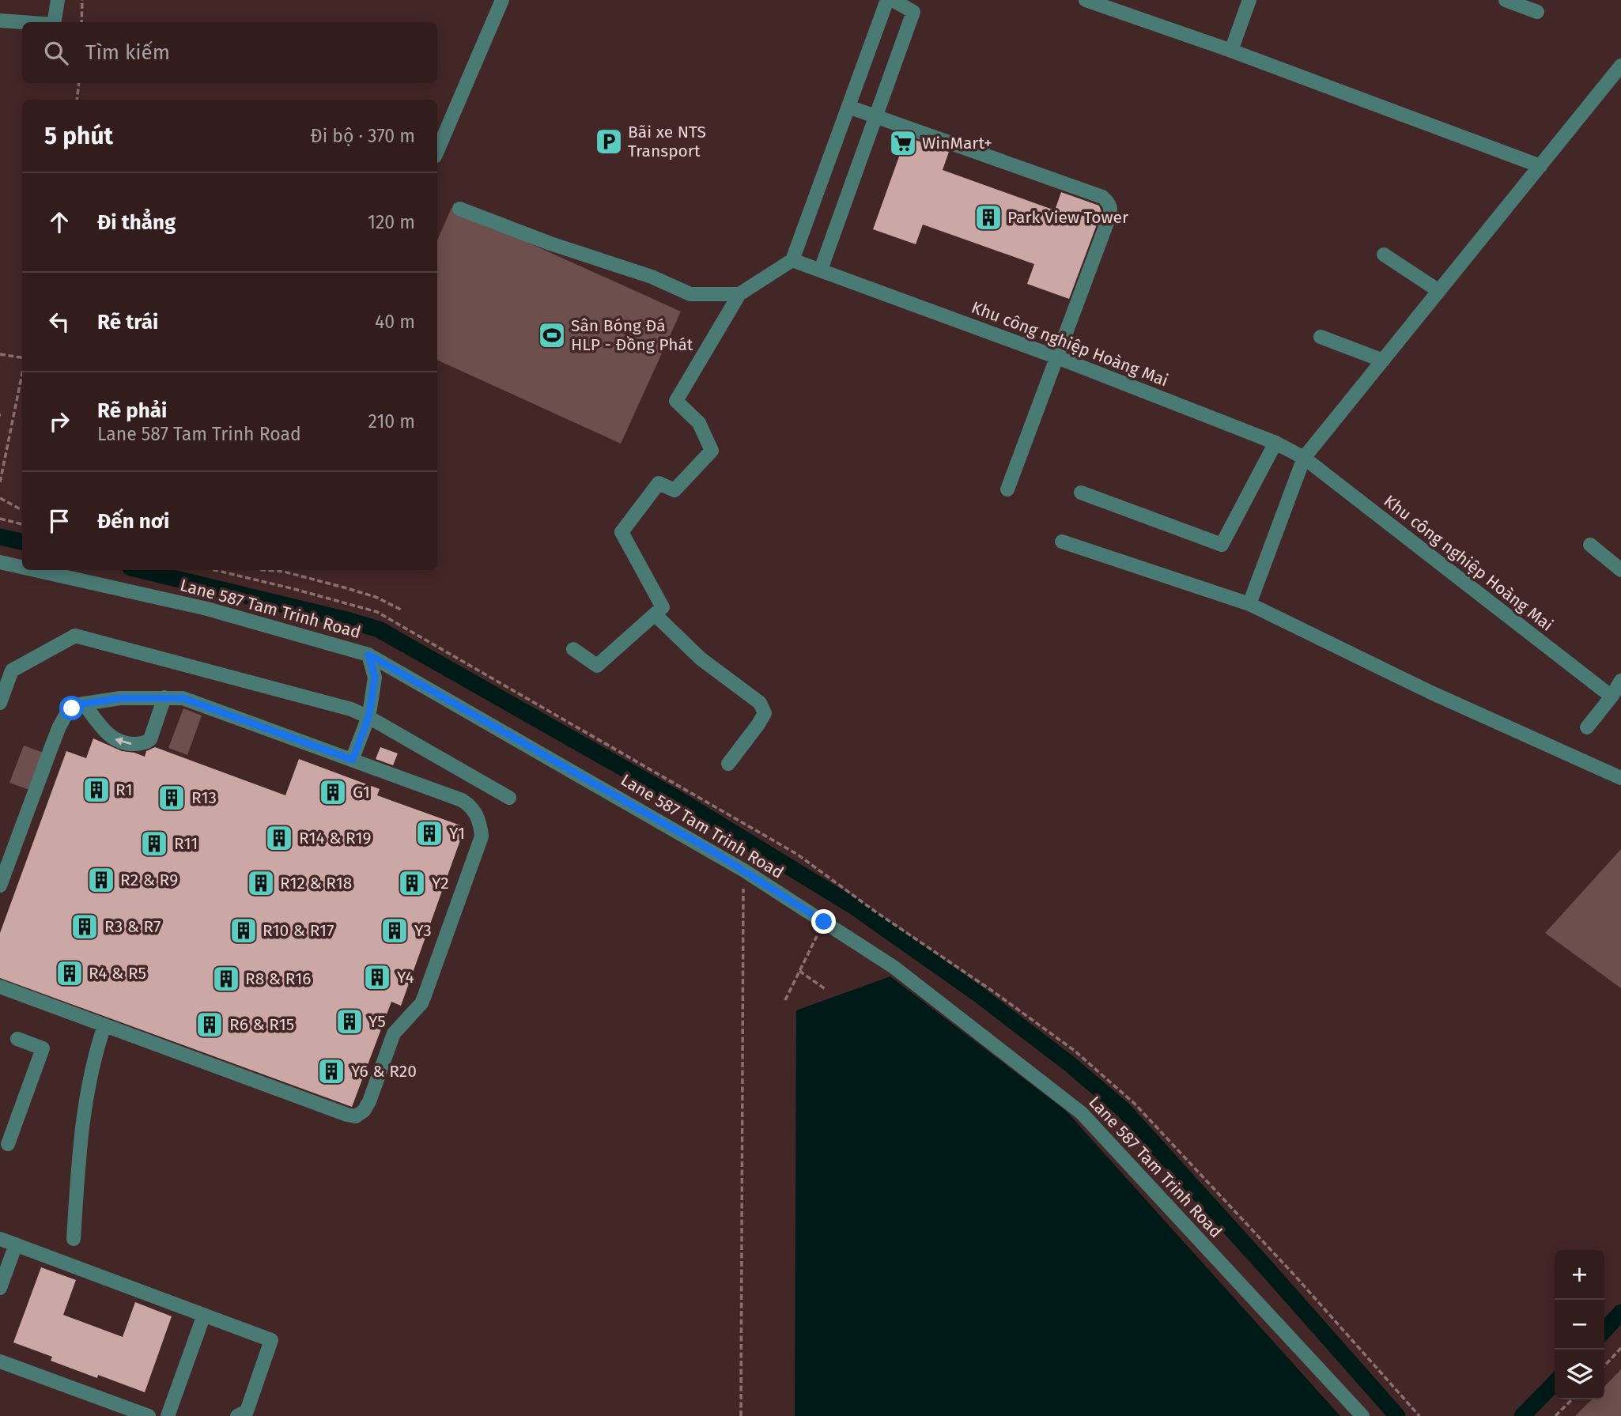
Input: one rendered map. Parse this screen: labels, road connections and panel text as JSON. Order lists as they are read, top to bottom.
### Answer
{
  "streets": {
    "street": ["Khu công nghiệp Hoàng Mai", "Lane 587 Tam Trinh Road"]
  },
  "places": {
    "parking": ["Bãi xe NTS Transport"],
    "supermarket": ["WinMart+"],
    "building": [
      "Park View Tower",
      "R1",
      "G1",
      "R13",
      "Y1",
      "R14 & R19",
      "R11",
      "R2 & R9",
      "R12 & R18",
      "Y2",
      "R3 & R7",
      "R10 & R17",
      "Y3",
      "R4 & R5",
      "Y4",
      "R8 & R16",
      "Y5",
      "R6 & R15",
      "Y6 & R20"
    ],
    "sports": ["Sân Bóng Đá HLP - Đồng Phát"]
  },
  "page": {
    "search": "Tìm kiếm",
    "heading": ["5 phút", "Đi bộ · 370 m"],
    "list": [
      ["Đi thẳng", "120 m"],
      ["Rẽ trái", "40 m"],
      ["Rẽ phải", "Lane 587 Tam Trinh Road", "210 m"],
      "Đến nơi"
    ],
    "map_buttons": ["+", "−"]
  }
}
